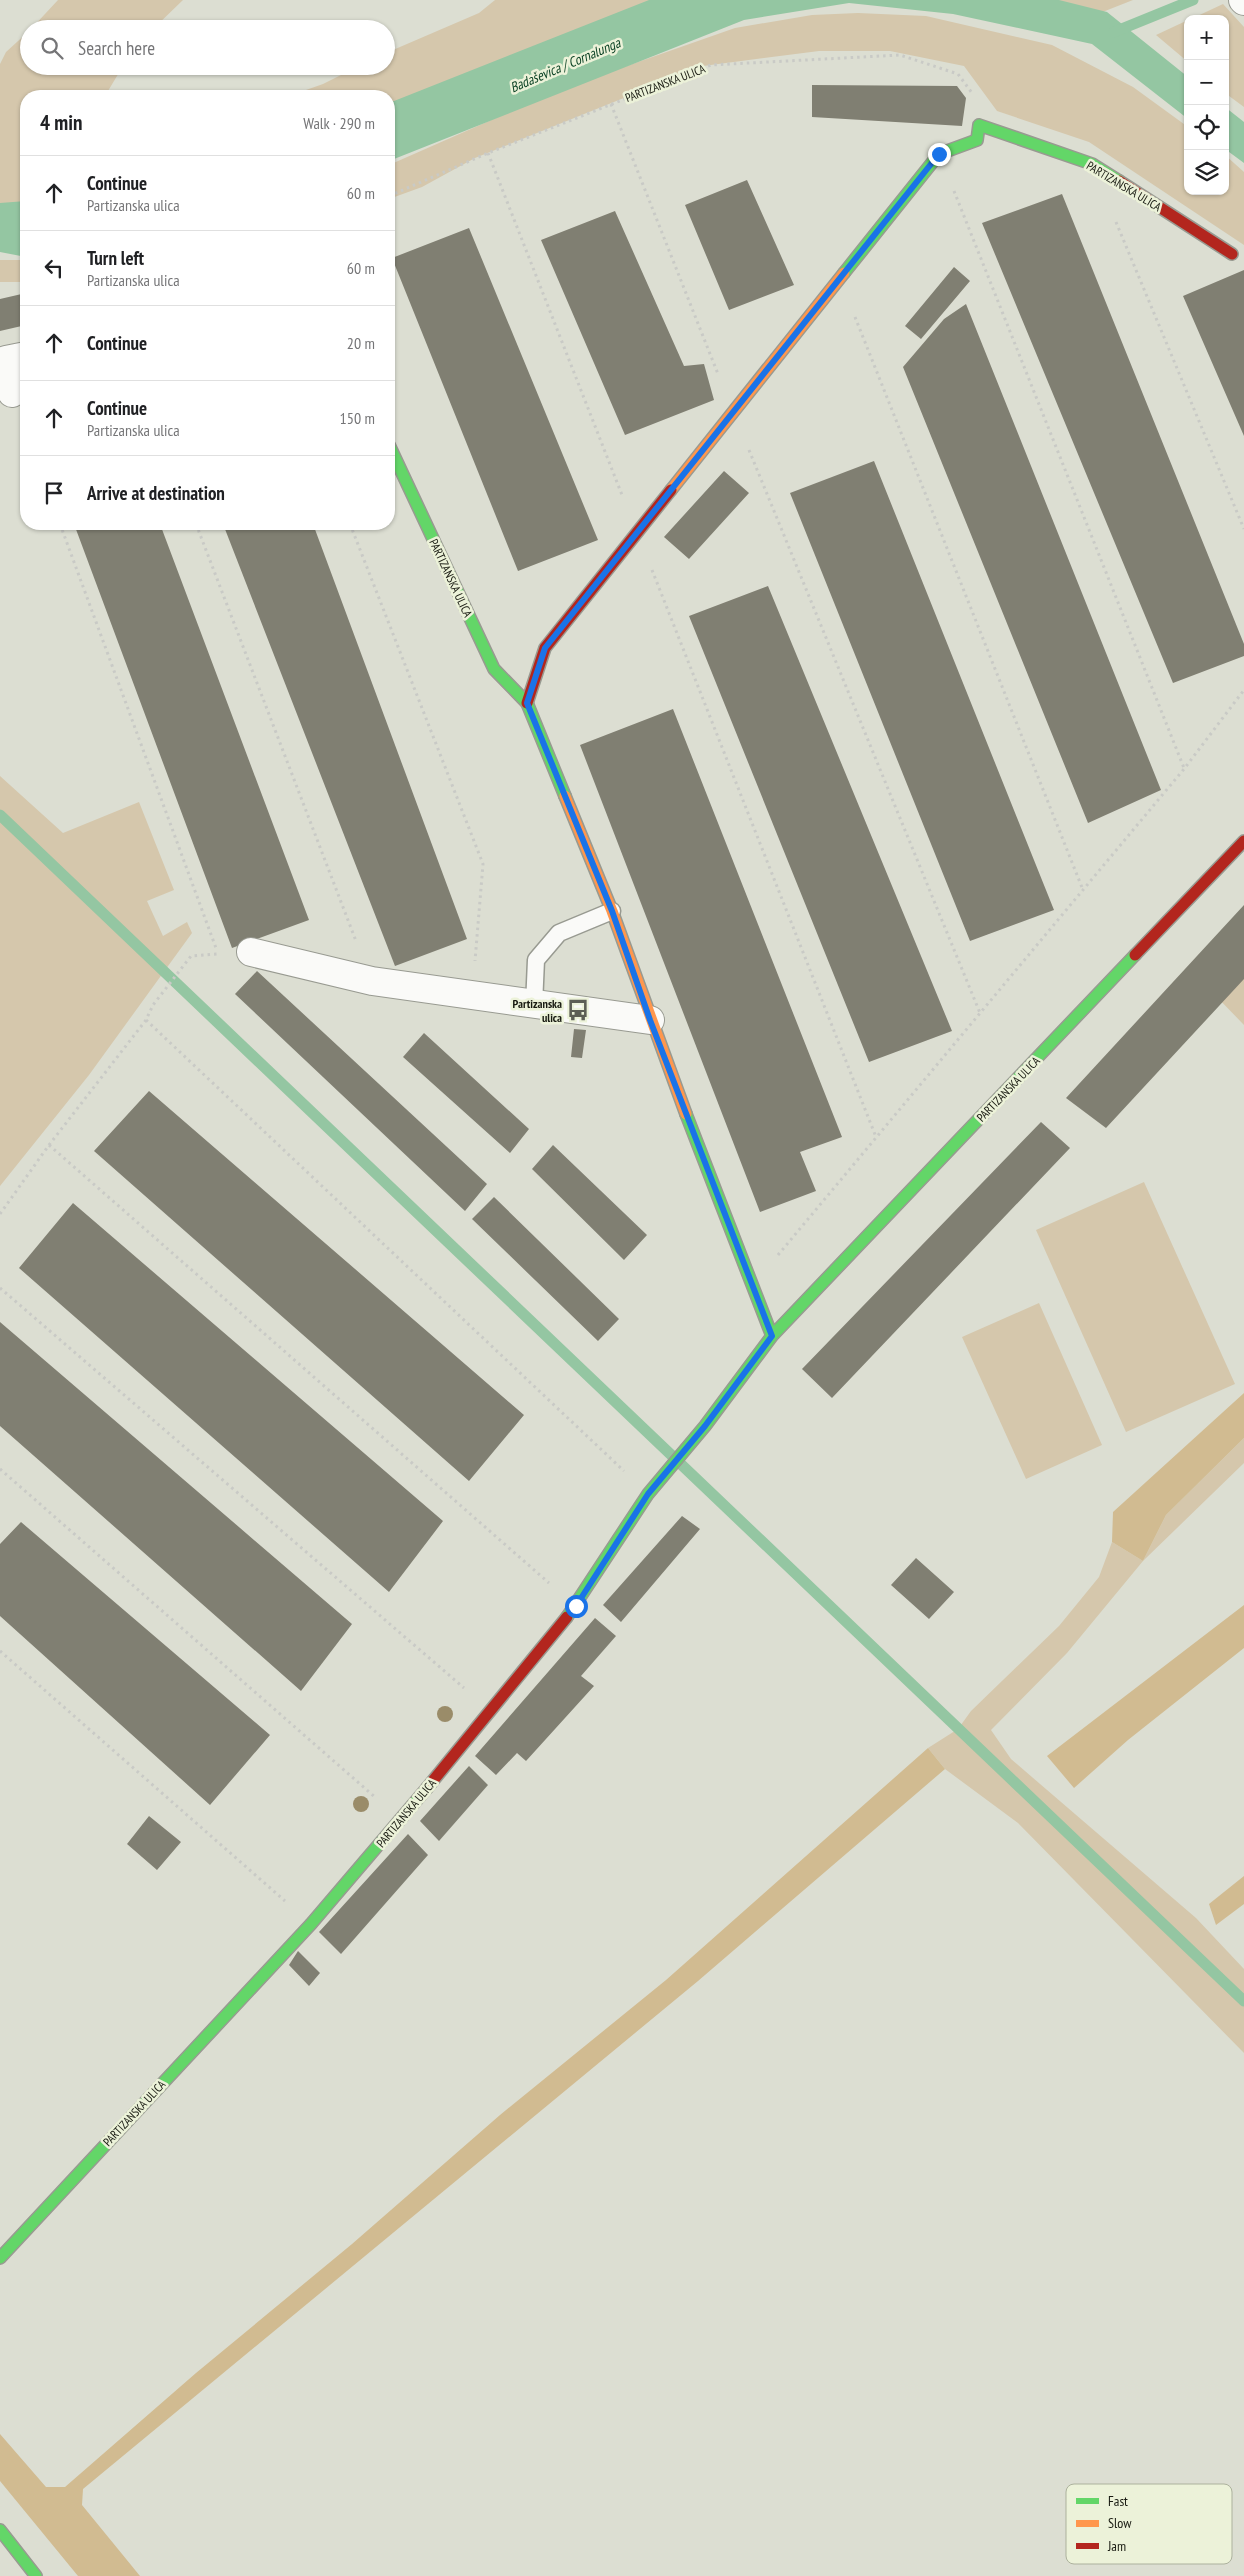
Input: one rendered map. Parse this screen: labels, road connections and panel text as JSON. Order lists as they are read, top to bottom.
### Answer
{
  "streets": {
    "street": ["PARTIZANSKA ULICA"]
  },
  "water": ["Badaševica / Cornalunga"],
  "places": {
    "bus stop": ["Partizanska ulica"]
  },
  "legend": ["Fast", "Slow", "Jam"],
  "page": {
    "map_buttons": ["+", "−"],
    "search": "Search here",
    "heading": ["4 min", "Walk · 290 m"],
    "list": [
      ["Continue", "Partizanska ulica", "60 m"],
      ["Turn left", "Partizanska ulica", "60 m"],
      ["Continue", "20 m"],
      ["Continue", "Partizanska ulica", "150 m"],
      "Arrive at destination"
    ]
  }
}
